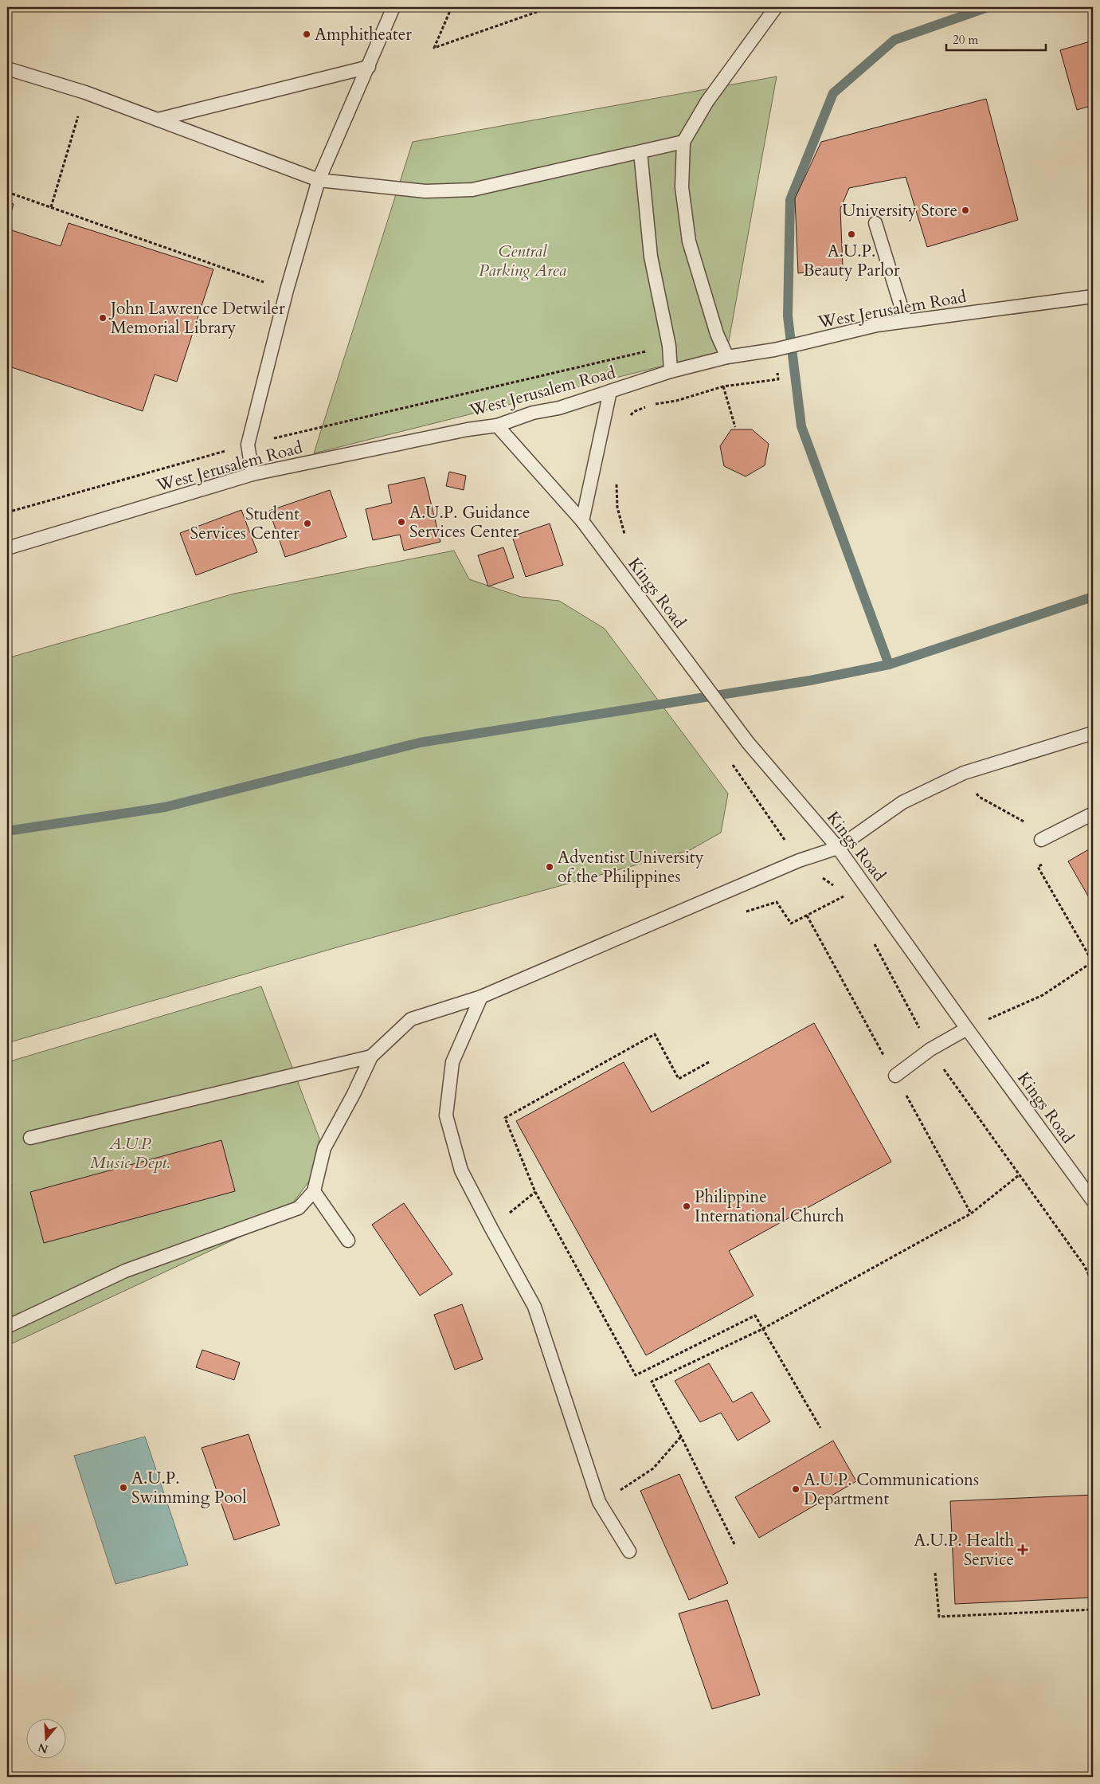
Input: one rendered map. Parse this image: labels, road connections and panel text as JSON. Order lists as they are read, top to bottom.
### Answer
{
  "streets": {
    "lane": ["West Jerusalem Road", "Kings Road"]
  },
  "crossings": [
    ["West Jerusalem Road", "Kings Road"]
  ],
  "parks": ["Central Parking Area", "A.U.P. Music Dept."],
  "places": {
    "other": [
      "Amphitheater",
      "University Store",
      "A.U.P. Beauty Parlor",
      "John Lawrence Detwiler Memorial Library",
      "A.U.P. Guidance Services Center",
      "Student Services Center",
      "Adventist University of the Philippines",
      "Philippine International Church",
      "A.U.P. Swimming Pool",
      "A.U.P. Communications Department"
    ],
    "health": ["A.U.P. Health Service"]
  },
  "scale_bar": "20 m",
  "north": "bottom"
}
